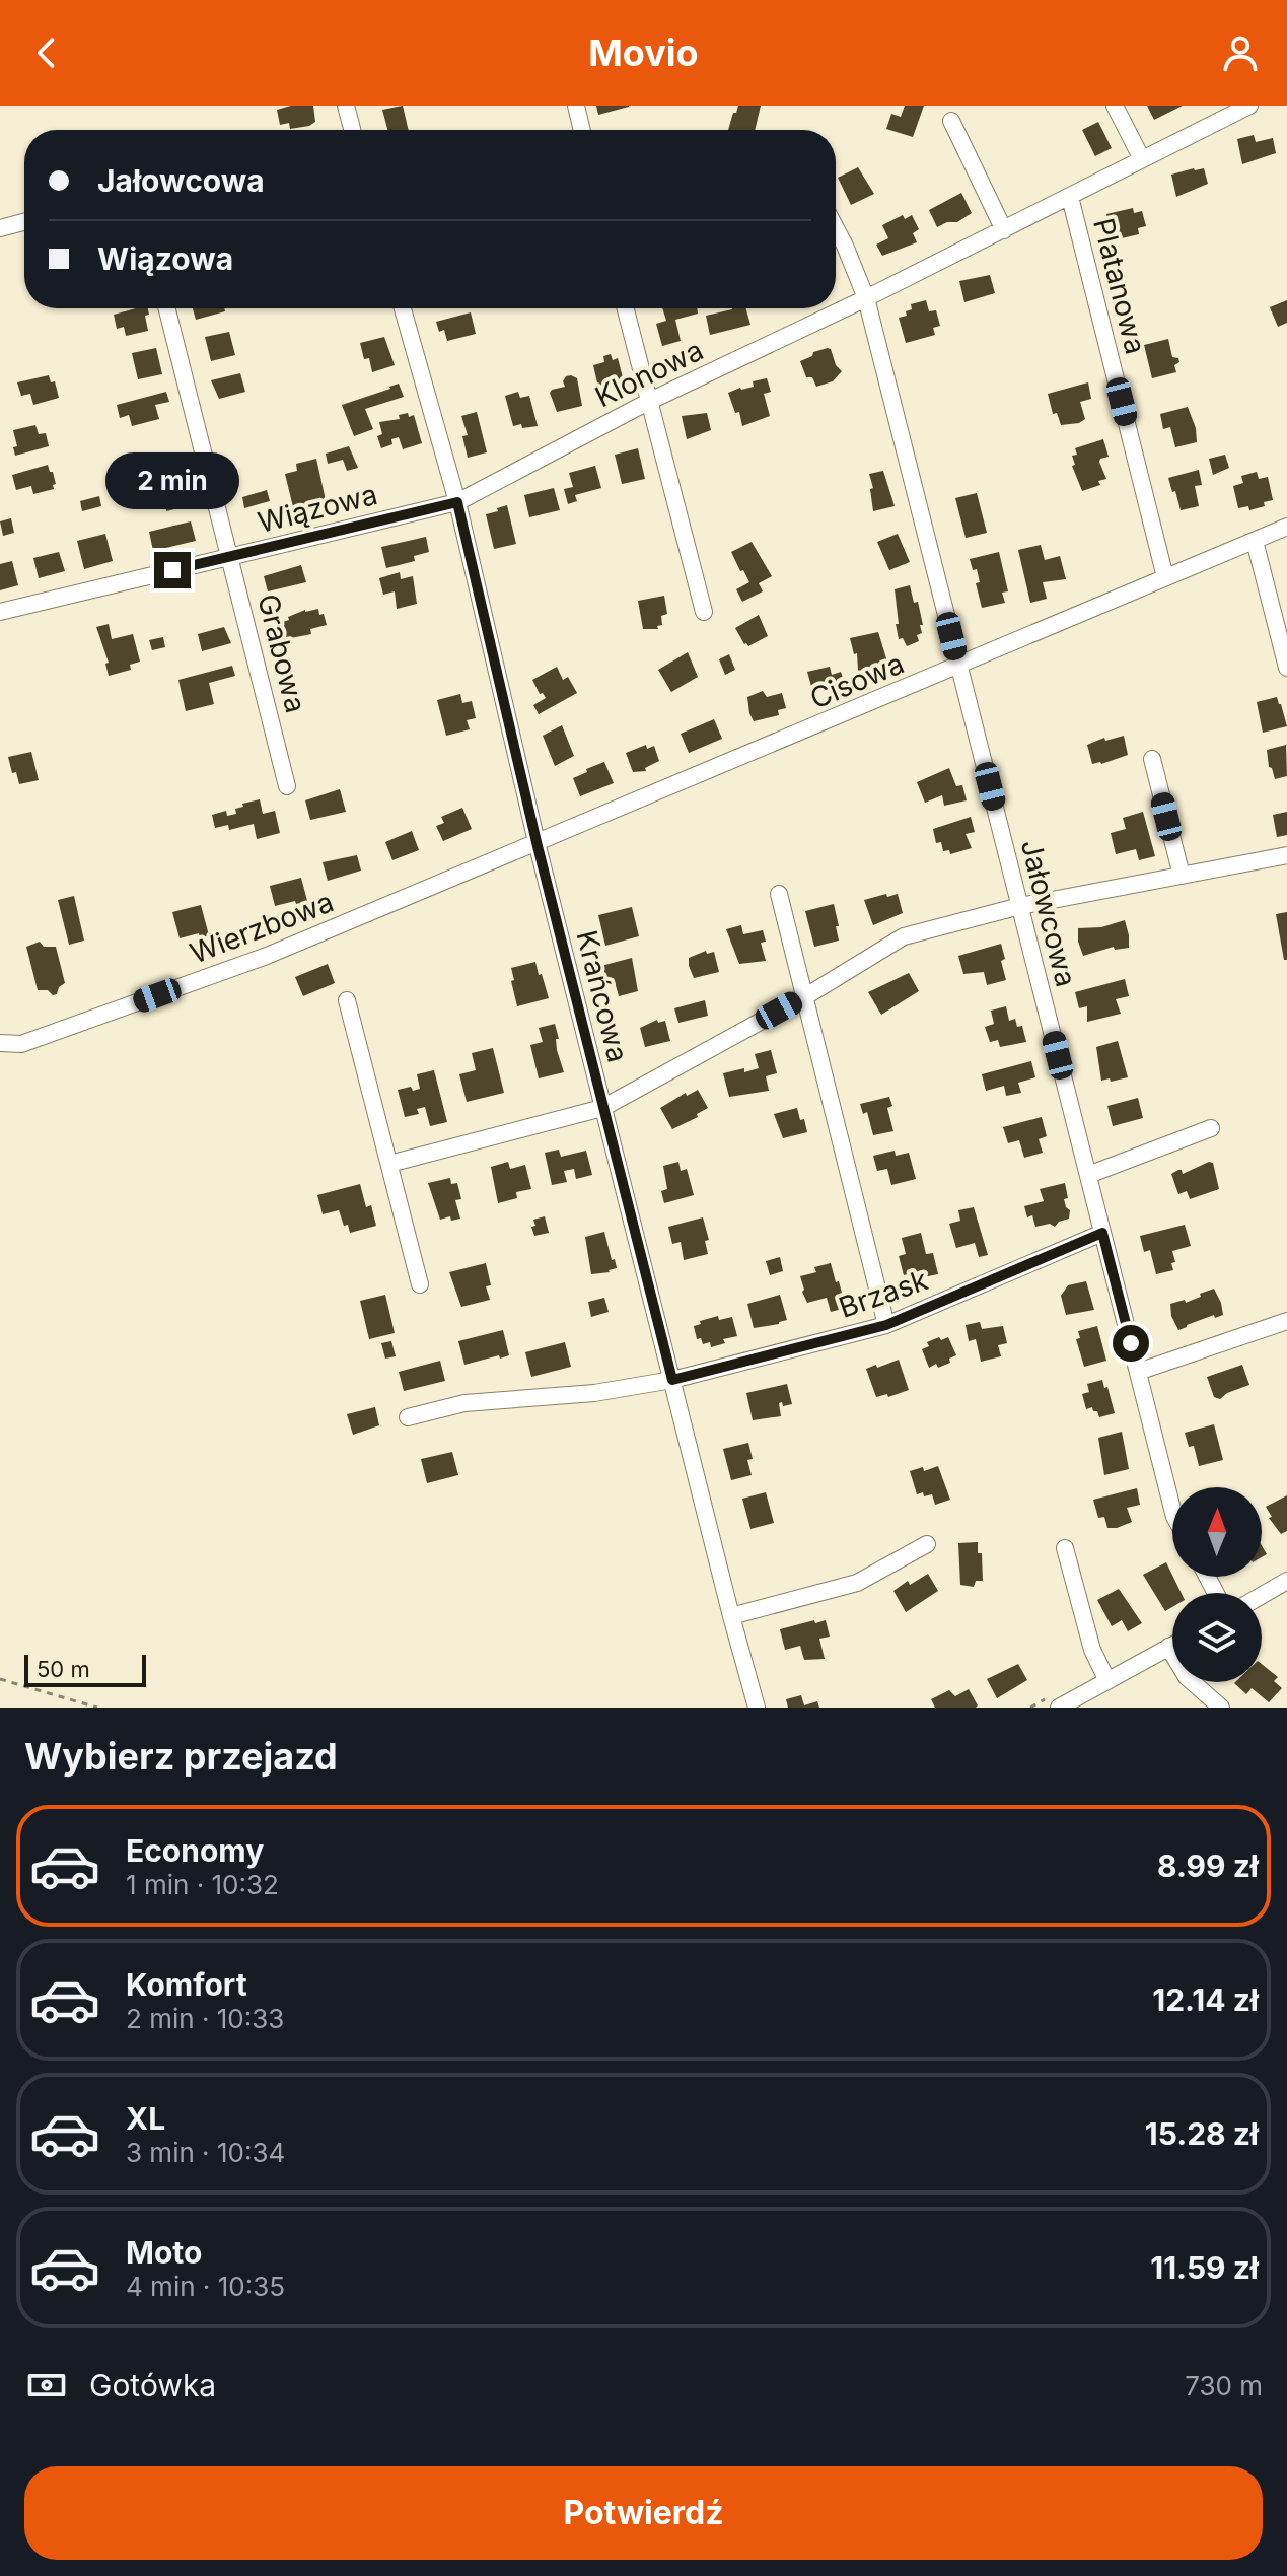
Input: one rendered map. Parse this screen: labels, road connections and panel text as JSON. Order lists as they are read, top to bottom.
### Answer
{
  "streets": {
    "street": [
      "Platanowa",
      "Klonowa",
      "Wiązowa",
      "Grabowa",
      "Cisowa",
      "Jałowcowa",
      "Wierzbowa",
      "Krańcowa",
      "Brzask"
    ]
  },
  "crossings": [
    ["Platanowa", "Klonowa"],
    ["Platanowa", "Cisowa"],
    ["Klonowa", "Wiązowa"],
    ["Klonowa", "Jałowcowa"],
    ["Klonowa", "Krańcowa"],
    ["Wiązowa", "Grabowa"],
    ["Wiązowa", "Krańcowa"],
    ["Cisowa", "Jałowcowa"],
    ["Cisowa", "Wierzbowa"],
    ["Cisowa", "Krańcowa"],
    ["Jałowcowa", "Brzask"],
    ["Wierzbowa", "Krańcowa"],
    ["Krańcowa", "Brzask"]
  ],
  "scale_bar": "50 m",
  "north": "top",
  "page": {
    "header": "Movio",
    "banner": ["Jałowcowa", "Wiązowa"],
    "bubble": "2 min",
    "scale": "50 m",
    "heading": "Wybierz przejazd",
    "list": [
      {
        "name": "Economy",
        "note": "1 min · 10:32",
        "value": "8.99 zł"
      },
      {
        "name": "Komfort",
        "note": "2 min · 10:33",
        "value": "12.14 zł"
      },
      {
        "name": "XL",
        "note": "3 min · 10:34",
        "value": "15.28 zł"
      },
      {
        "name": "Moto",
        "note": "4 min · 10:35",
        "value": "11.59 zł"
      }
    ],
    "pay": ["Gotówka", "730 m"],
    "buttons": "Potwierdź"
  }
}
